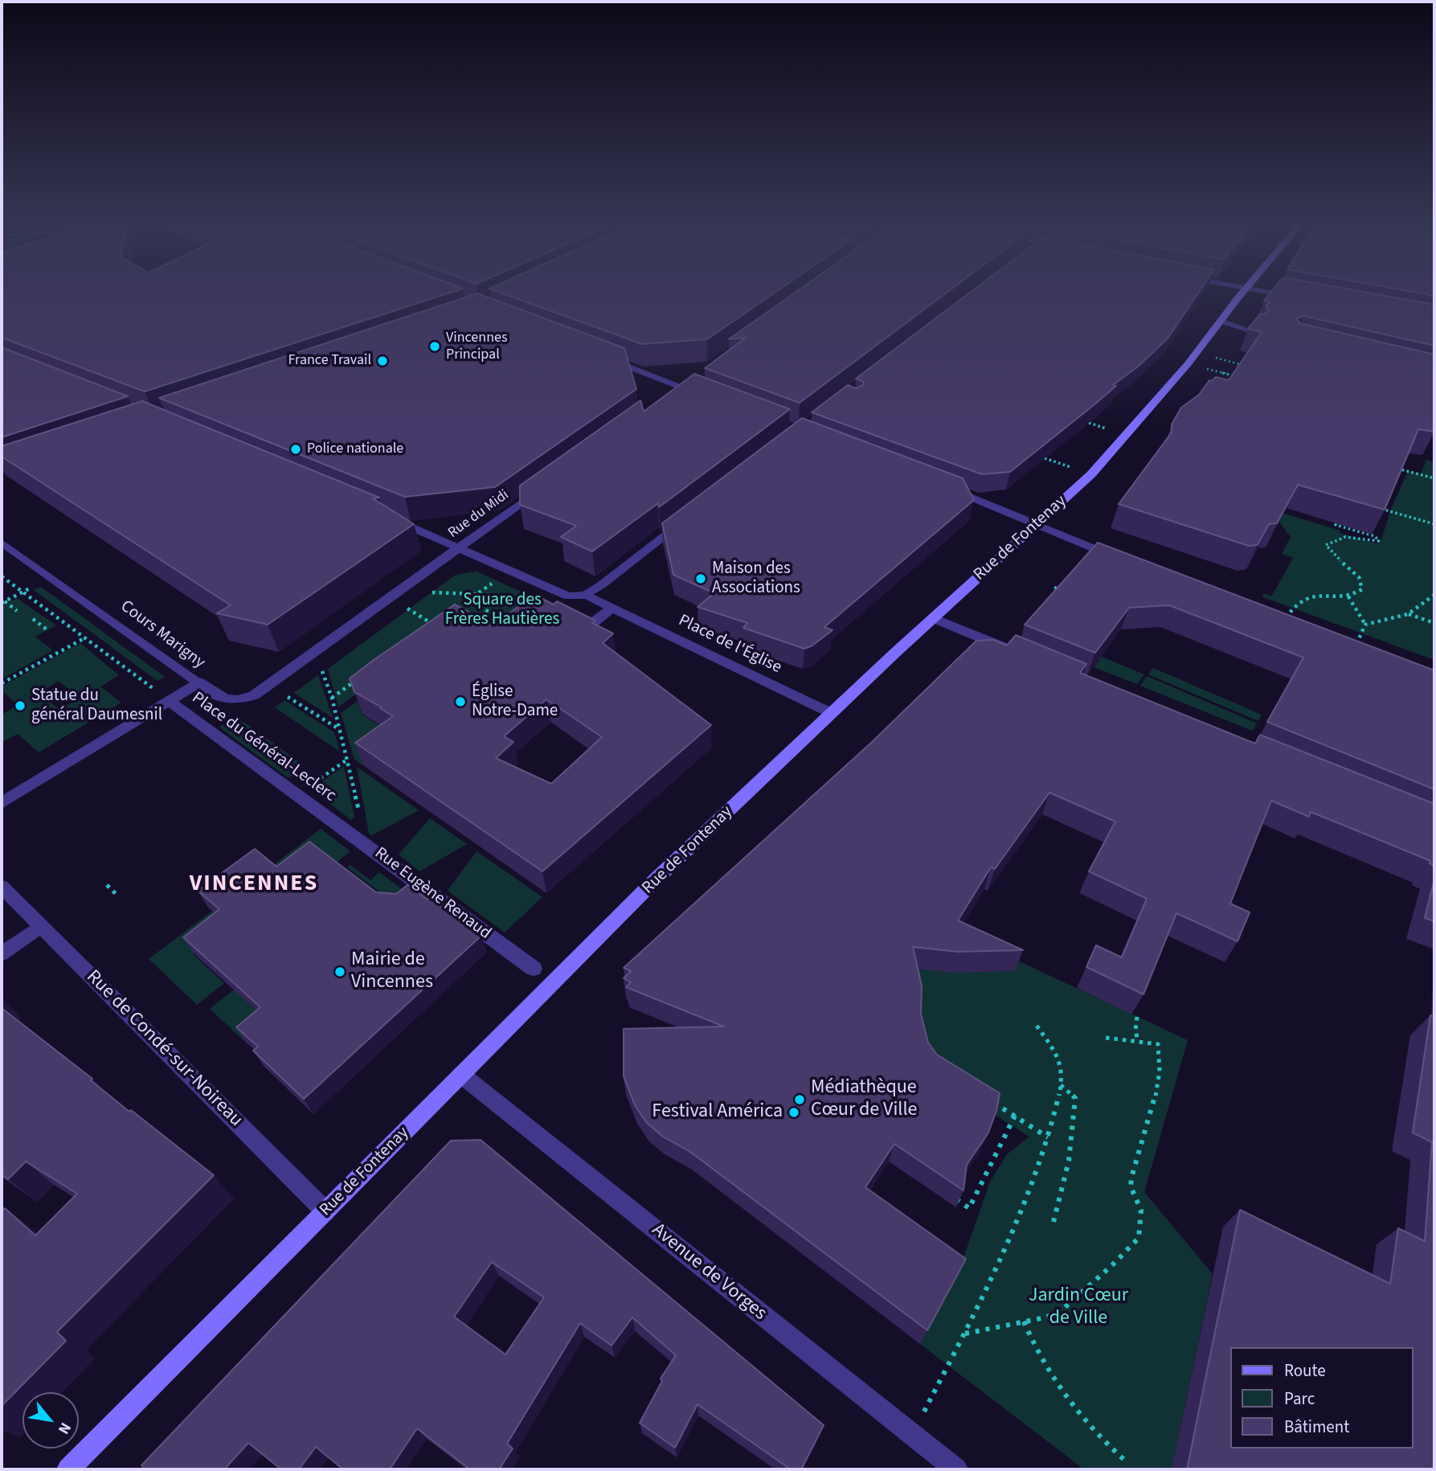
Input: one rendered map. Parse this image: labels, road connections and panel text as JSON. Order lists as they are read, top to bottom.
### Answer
{
  "streets": {
    "main road": ["Rue de Fontenay"],
    "street": [
      "Rue du Midi",
      "Cours Marigny",
      "Place de l'Église",
      "Place du Général-Leclerc",
      "Rue Eugène Renaud",
      "Rue de Condé-sur-Noireau",
      "Avenue de Vorges"
    ]
  },
  "crossings": [
    ["Rue du Midi", "Cours Marigny"],
    ["Rue de Fontenay", "Place de l'Église"],
    ["Rue de Fontenay", "Rue de Condé-sur-Noireau"],
    ["Rue de Fontenay", "Avenue de Vorges"],
    ["Place du Général-Leclerc", "Rue Eugène Renaud"]
  ],
  "districts": ["VINCENNES"],
  "parks": ["Square des Frères Hautières", "Jardin Cœur de Ville"],
  "places": [
    "Vincennes Principal",
    "France Travail",
    "Police nationale",
    "Maison des Associations",
    "Église Notre-Dame",
    "Statue du général Daumesnil",
    "Mairie de Vincennes",
    "Médiathèque Cœur de Ville",
    "Festival América"
  ],
  "legend": ["Route", "Parc", "Bâtiment"],
  "north": "bottom right"
}
